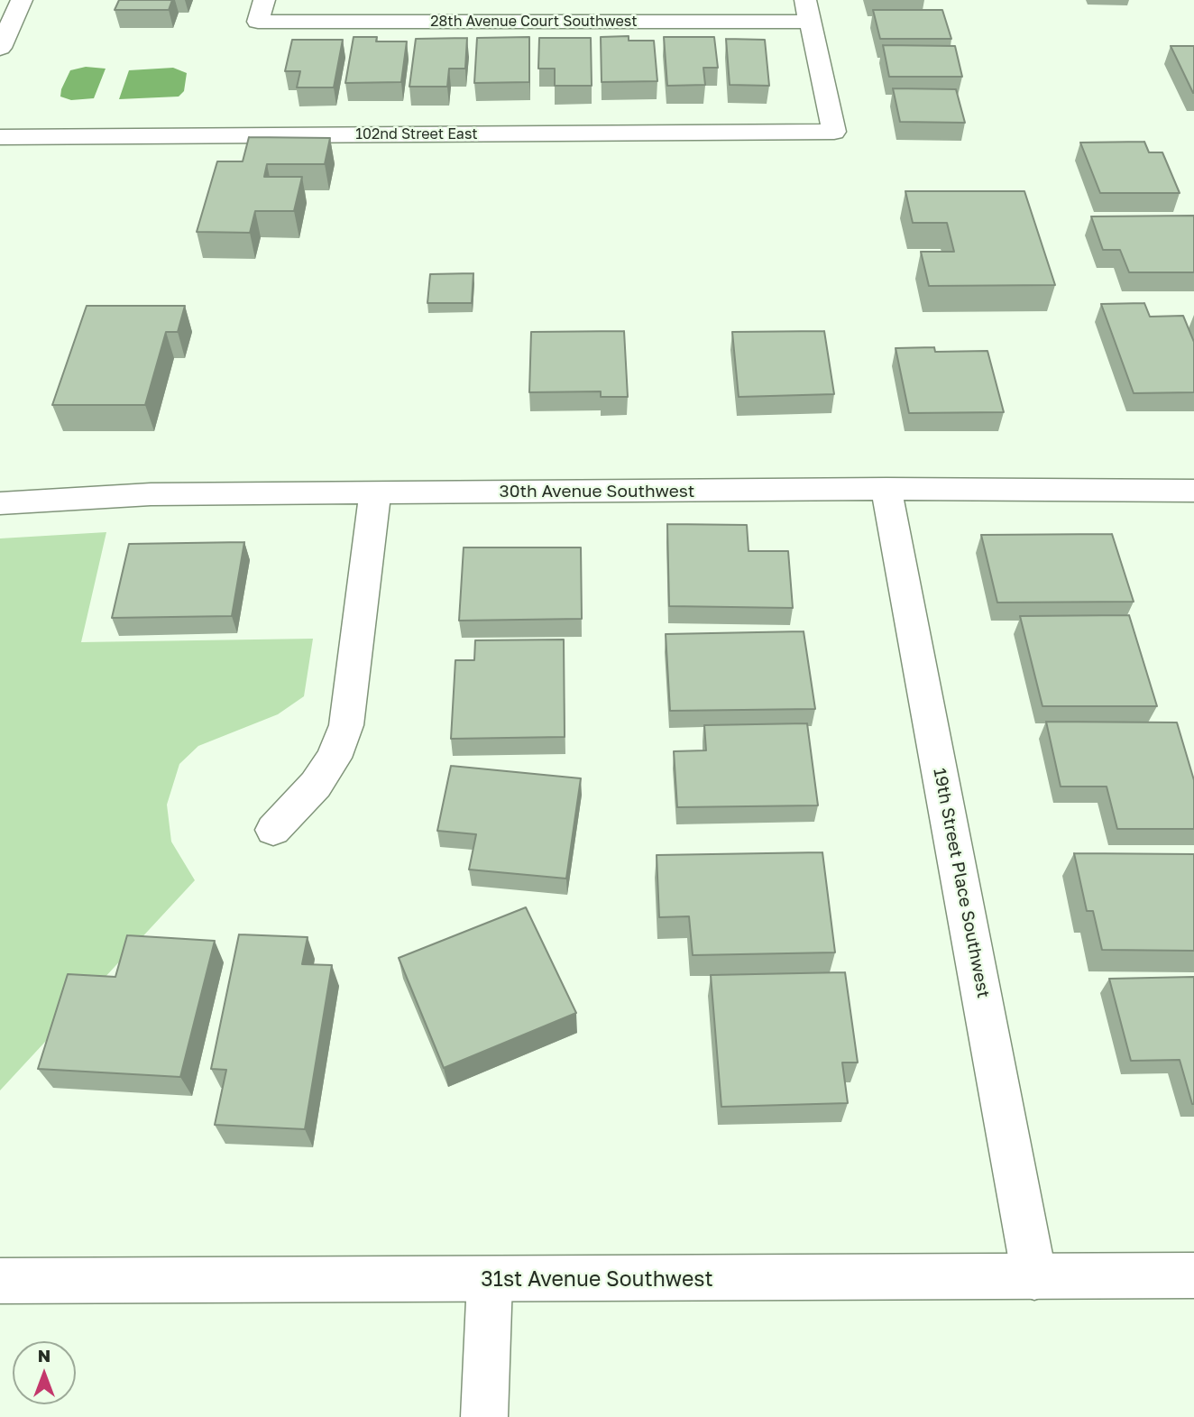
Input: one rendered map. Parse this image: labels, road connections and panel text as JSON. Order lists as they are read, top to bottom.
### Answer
{
  "streets": {
    "street": [
      "28th Avenue Court Southwest",
      "102nd Street East",
      "30th Avenue Southwest",
      "19th Street Place Southwest",
      "31st Avenue Southwest"
    ]
  },
  "crossings": [
    ["28th Avenue Court Southwest", "102nd Street East"],
    ["30th Avenue Southwest", "19th Street Place Southwest"],
    ["19th Street Place Southwest", "31st Avenue Southwest"]
  ],
  "north": "top"
}
